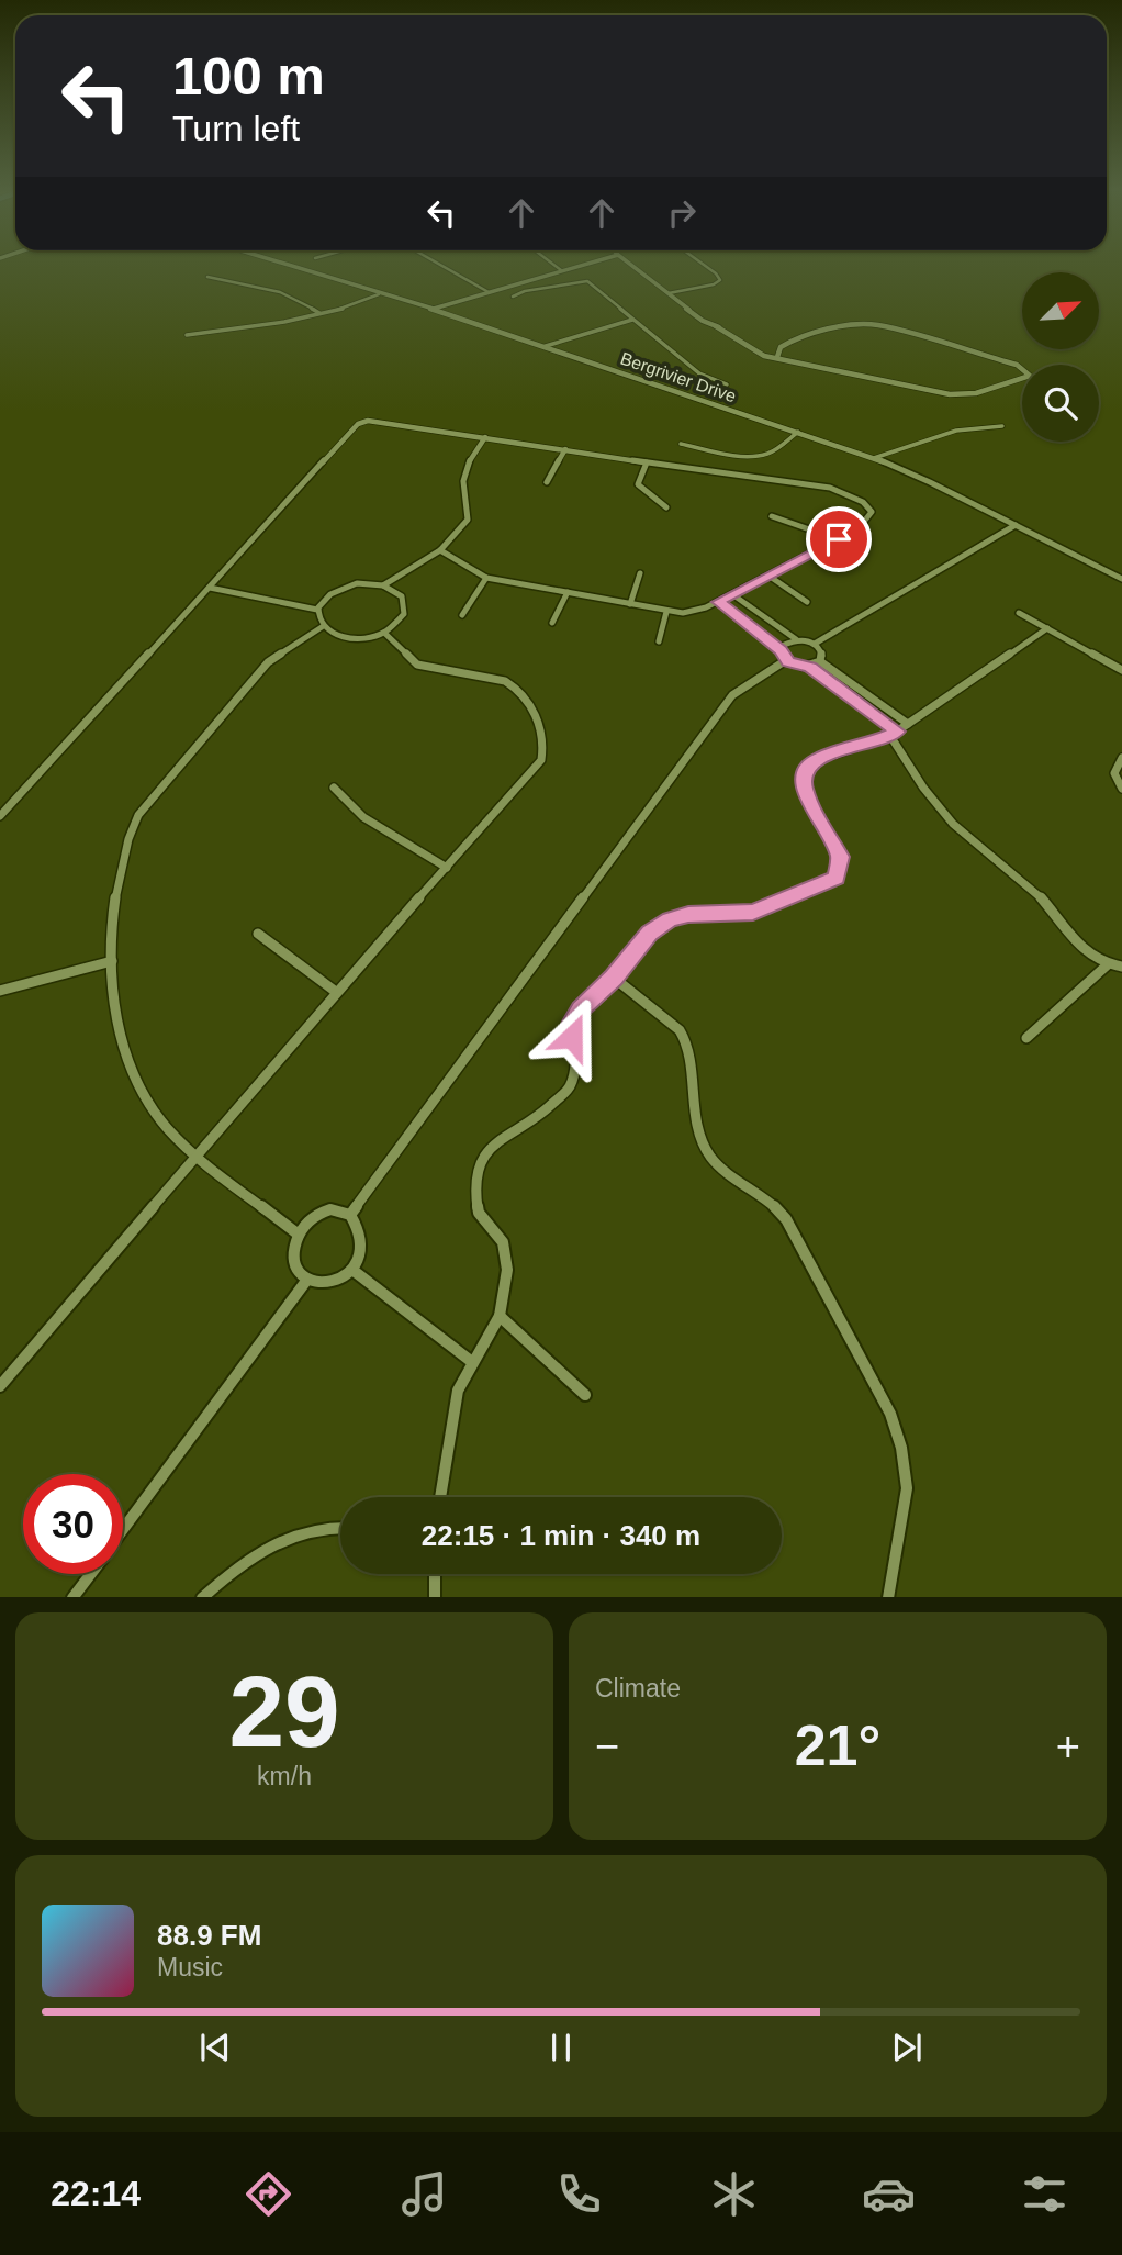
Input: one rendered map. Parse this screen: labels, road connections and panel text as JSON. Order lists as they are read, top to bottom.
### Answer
{
  "streets": {
    "street": ["Bergrivier Drive"]
  },
  "north": "top right",
  "page": {
    "turn": ["100 m", "Turn left"],
    "limit": "30",
    "trip": "22:15 · 1 min · 340 m",
    "tile": [
      ["29", "km/h"],
      "Climate"
    ],
    "heat": ["−", "21°", "+"],
    "song": ["88.9 FM", "Music"],
    "tabs": "22:14"
  }
}
